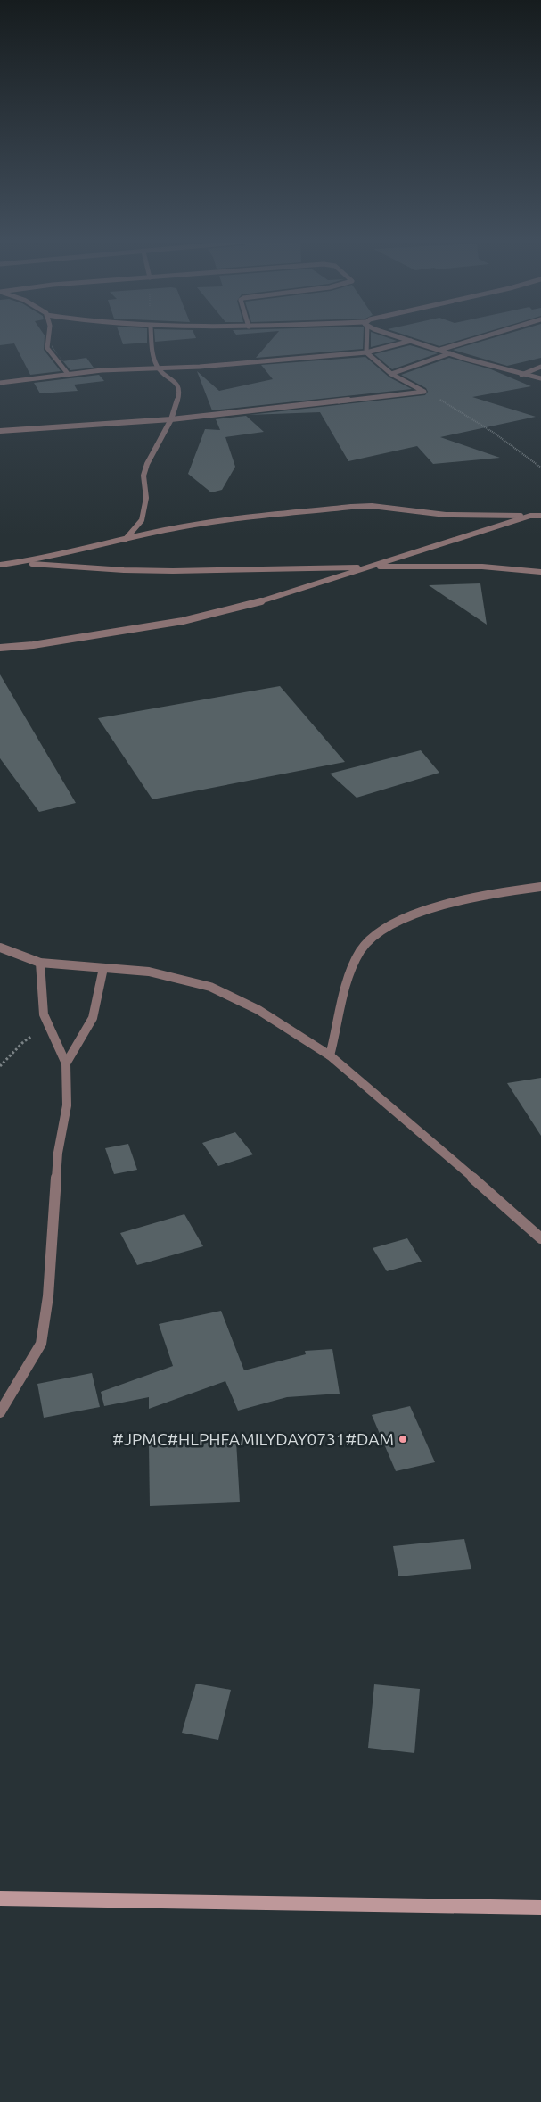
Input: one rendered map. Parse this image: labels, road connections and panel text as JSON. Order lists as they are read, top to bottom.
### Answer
{
  "places": ["#JPMC#HLPHFAMILYDAY0731#DAM"]
}
